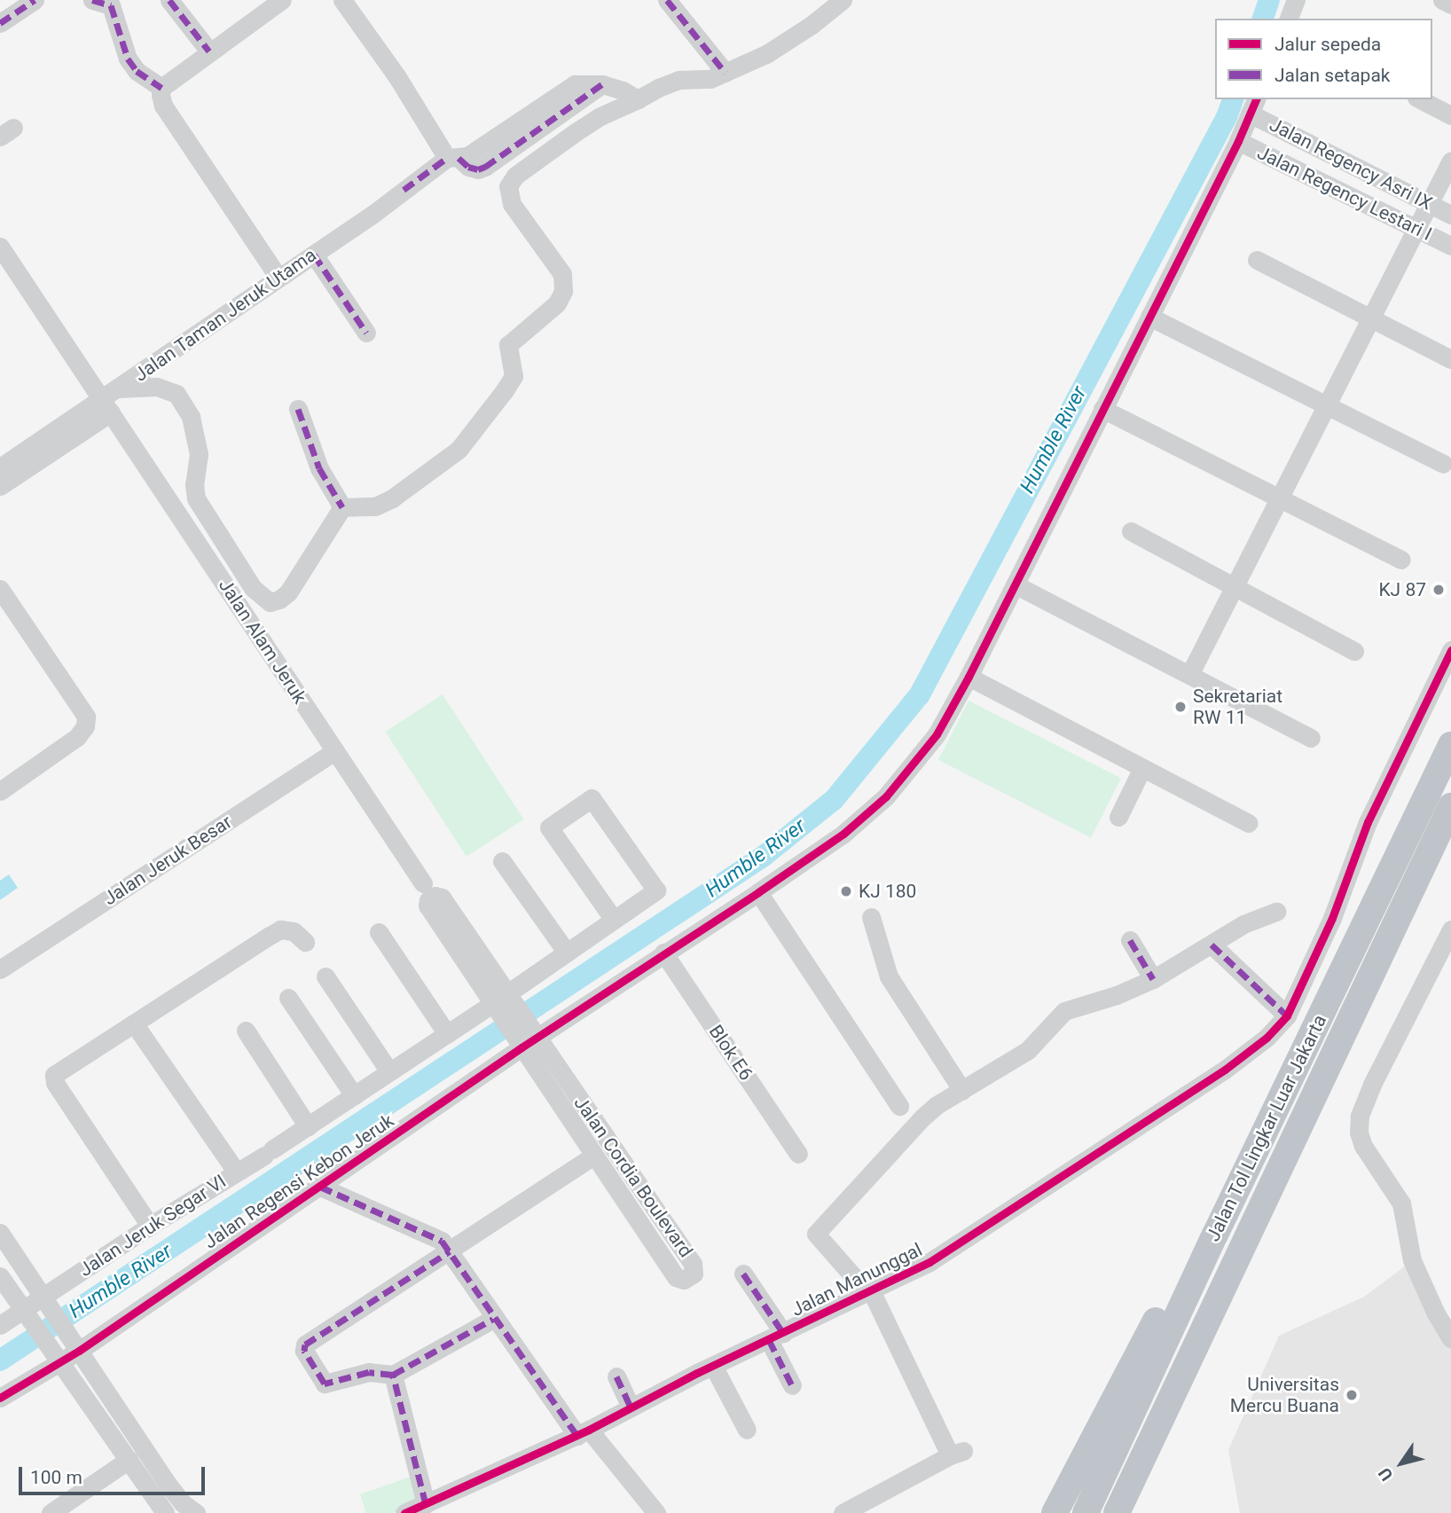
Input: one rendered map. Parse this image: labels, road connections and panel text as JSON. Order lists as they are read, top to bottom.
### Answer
{
  "streets": {
    "highway": ["Jalan Tol Lingkar Luar Jakarta"],
    "street": [
      "Jalan Regency Asri IX",
      "Jalan Regency Lestari I",
      "Jalan Taman Jeruk Utama",
      "Jalan Alam Jeruk",
      "Jalan Jeruk Besar",
      "Blok E6",
      "Jalan Cordia Boulevard",
      "Jalan Regensi Kebon Jeruk",
      "Jalan Jeruk Segar VI",
      "Jalan Manunggal"
    ]
  },
  "crossings": [
    ["Jalan Regency Asri IX", "Jalan Regency Lestari I"],
    ["Jalan Regency Asri IX", "Jalan Regensi Kebon Jeruk"],
    ["Jalan Regency Lestari I", "Jalan Regensi Kebon Jeruk"],
    ["Jalan Taman Jeruk Utama", "Jalan Alam Jeruk"],
    ["Jalan Alam Jeruk", "Jalan Jeruk Besar"],
    ["Blok E6", "Jalan Regensi Kebon Jeruk"],
    ["Jalan Cordia Boulevard", "Jalan Regensi Kebon Jeruk"],
    ["Jalan Cordia Boulevard", "Jalan Jeruk Segar VI"]
  ],
  "water": ["Humble River"],
  "places": [
    "KJ 87",
    "Sekretariat RW 11",
    "KJ 180",
    "Universitas Mercu Buana"
  ],
  "legend": ["Jalur sepeda", "Jalan setapak"],
  "scale_bar": "100 m",
  "north": "bottom left"
}
